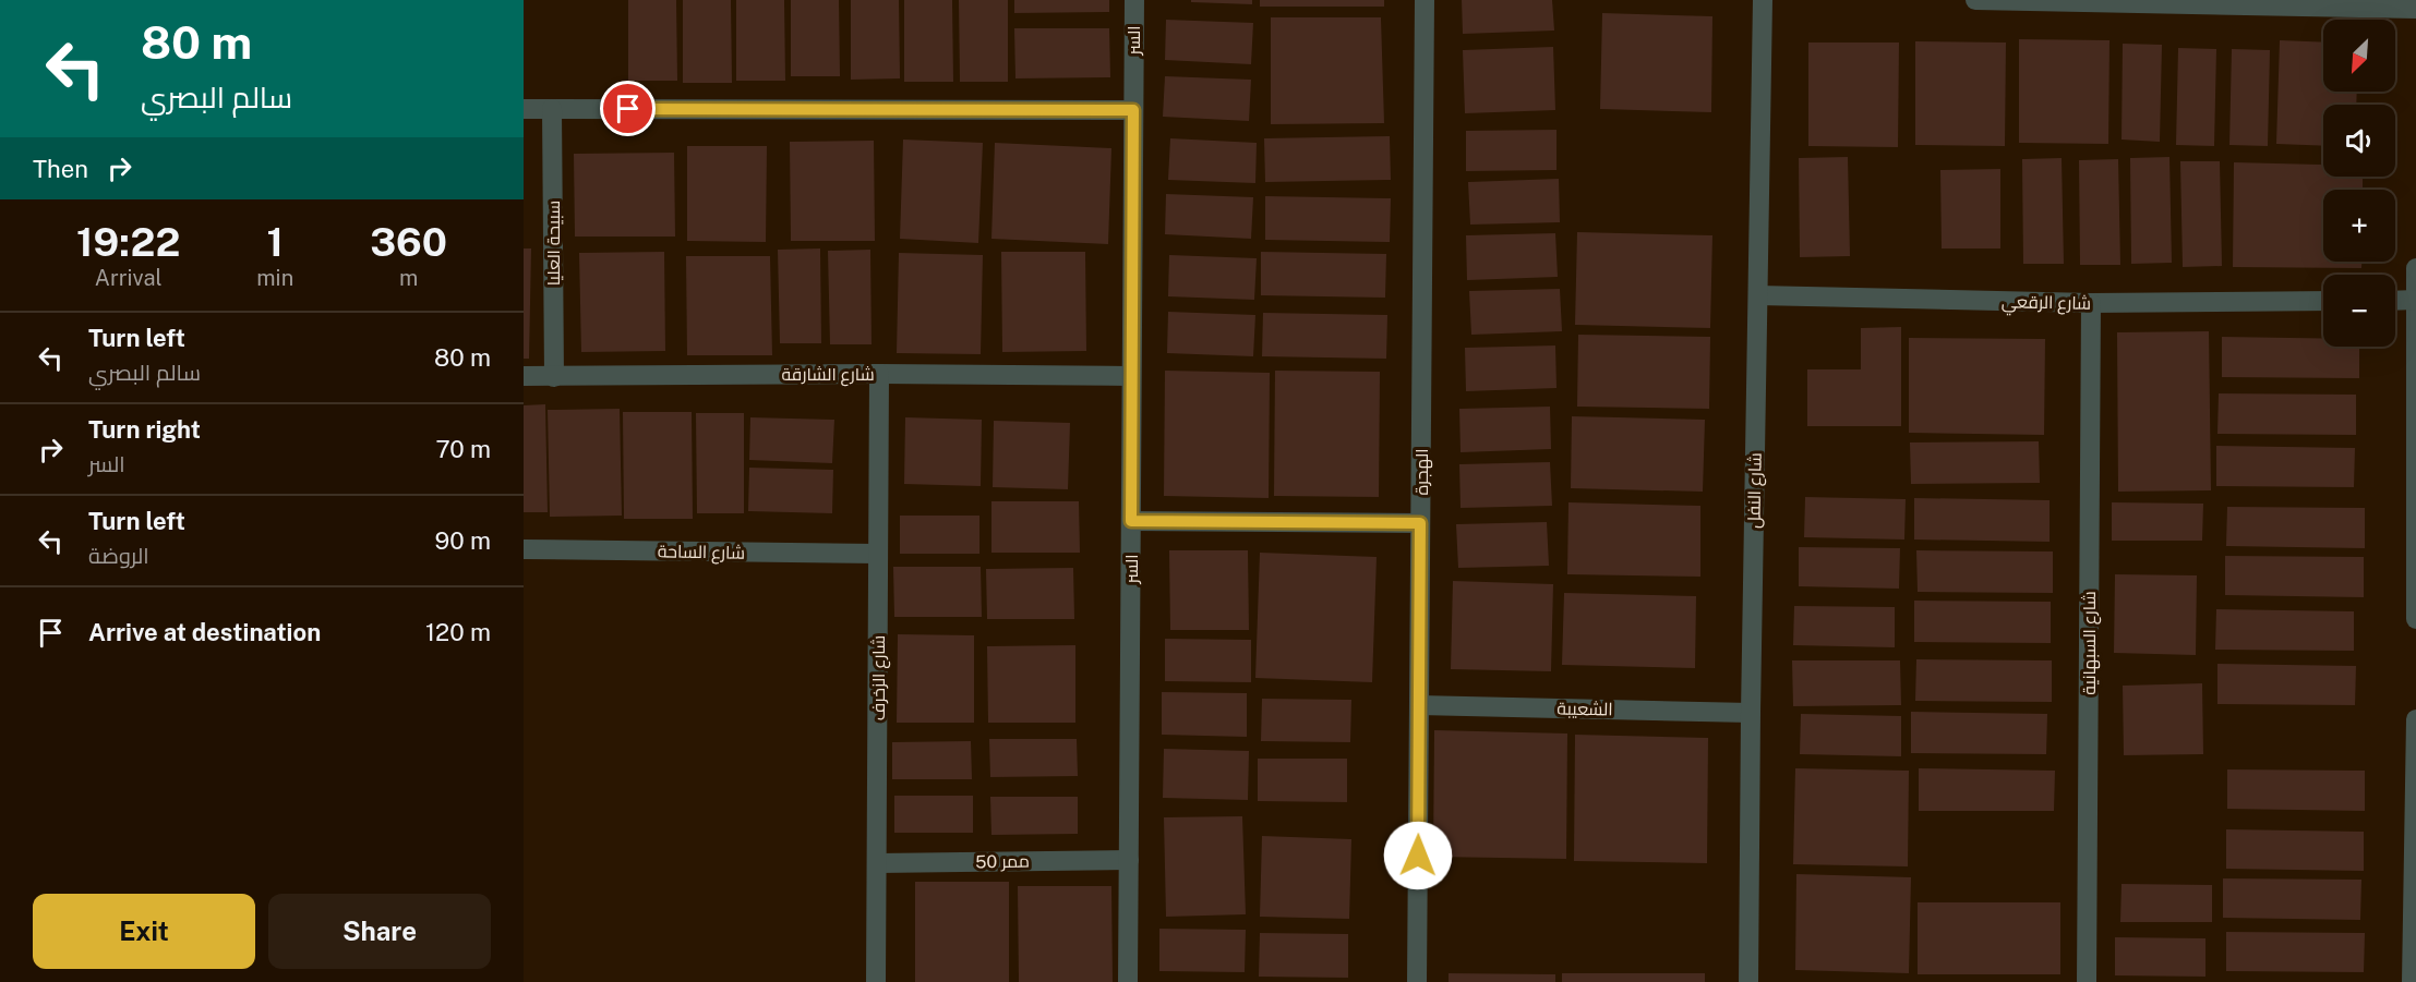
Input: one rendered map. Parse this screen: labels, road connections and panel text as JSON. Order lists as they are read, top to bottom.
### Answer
{
  "streets": {
    "street": [
      "السر",
      "سبيحة العليا",
      "شارع الرقعي",
      "شارع الشارقة",
      "الهجرة",
      "شارع النفل",
      "شارع الساحة",
      "شارع السبهانية",
      "شارع الزخرف",
      "الشعيبة",
      "ممر 50"
    ]
  },
  "crossings": [
    ["السر", "شارع الشارقة"],
    ["السر", "ممر 50"],
    ["سبيحة العليا", "شارع الشارقة"],
    ["شارع الرقعي", "شارع النفل"],
    ["شارع الرقعي", "شارع السبهانية"],
    ["شارع الشارقة", "شارع الزخرف"],
    ["الهجرة", "الشعيبة"],
    ["شارع النفل", "الشعيبة"],
    ["شارع الساحة", "شارع الزخرف"],
    ["شارع الزخرف", "ممر 50"]
  ],
  "north": "bottom left",
  "page": {
    "turn": ["80 m", "سالم البصري"],
    "map_buttons": ["+", "−"],
    "then": "Then",
    "eta": [
      "19:22",
      "Arrival",
      "1",
      "min",
      "360",
      "m"
    ],
    "list": [
      {
        "name": "Turn left",
        "note": "سالم البصري",
        "value": "80 m"
      },
      {
        "name": "Turn right",
        "note": "السر",
        "value": "70 m"
      },
      {
        "name": "Turn left",
        "note": "الروضة",
        "value": "90 m"
      },
      {
        "name": "Arrive at destination",
        "value": "120 m"
      }
    ],
    "buttons": ["Exit", "Share"]
  }
}
